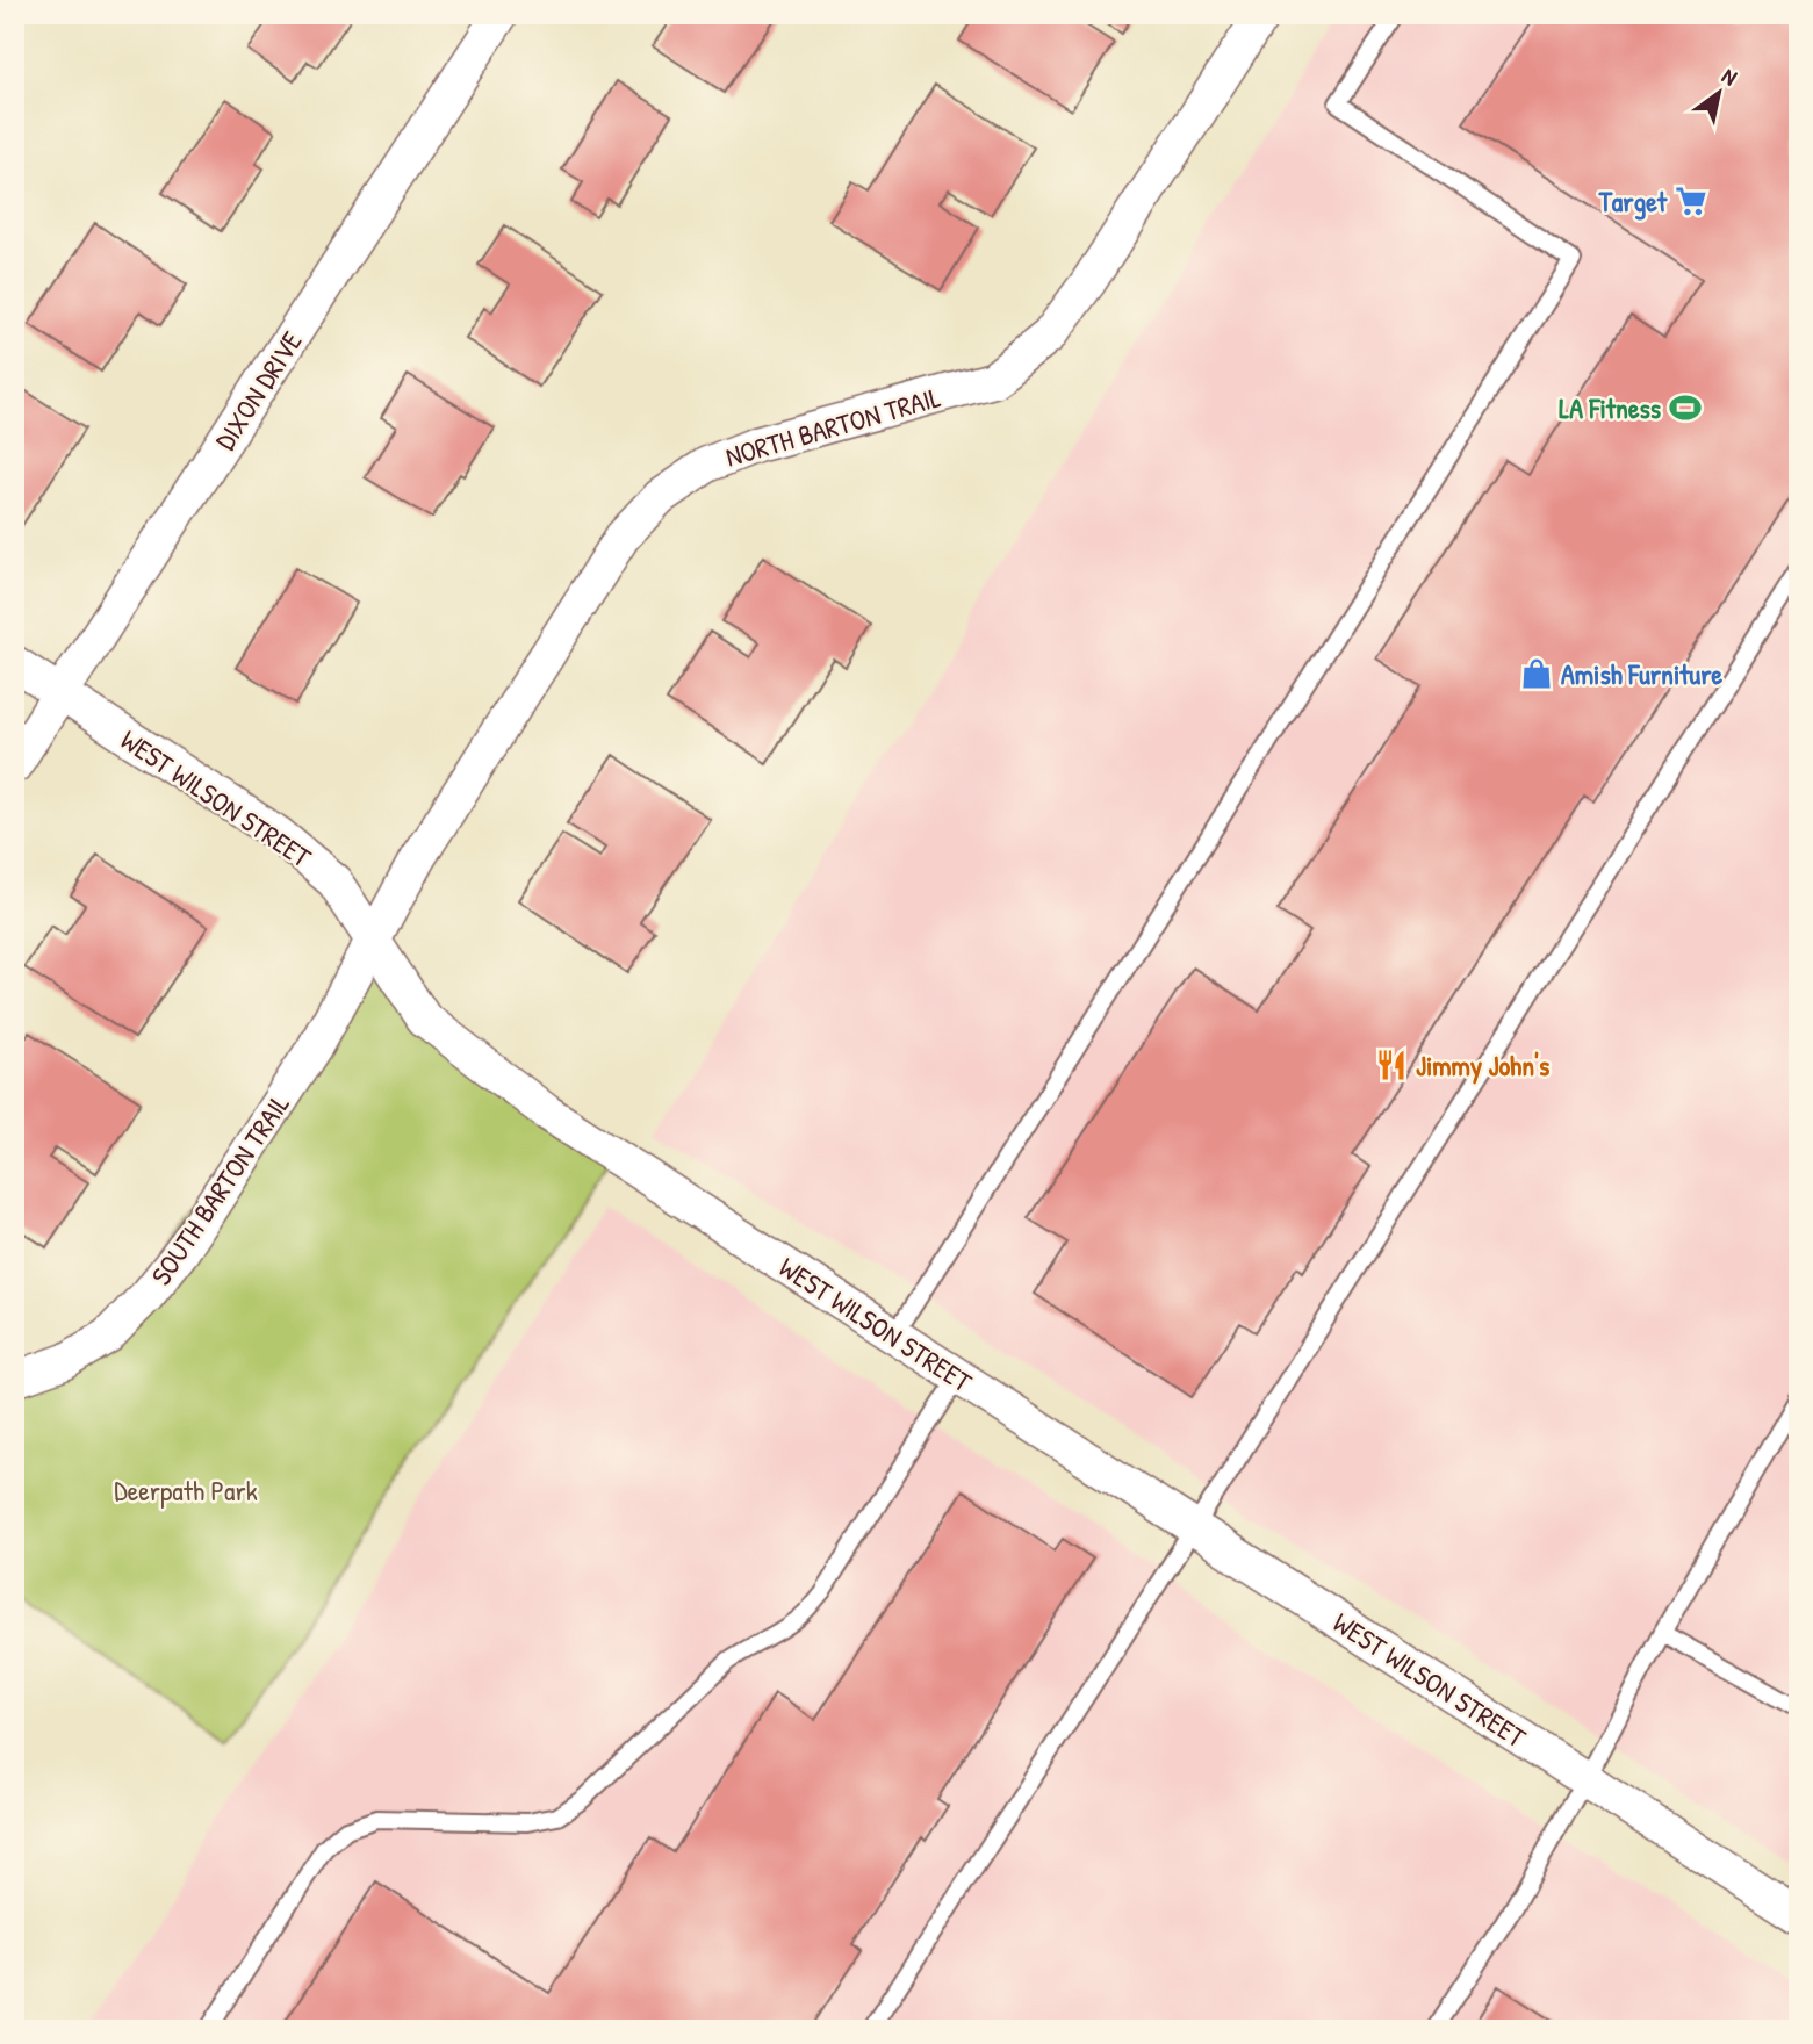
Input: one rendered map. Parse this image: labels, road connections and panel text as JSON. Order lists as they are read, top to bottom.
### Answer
{
  "streets": {
    "street": [
      "DIXON DRIVE",
      "NORTH BARTON TRAIL",
      "WEST WILSON STREET",
      "SOUTH BARTON TRAIL"
    ]
  },
  "crossings": [
    ["DIXON DRIVE", "WEST WILSON STREET"],
    ["NORTH BARTON TRAIL", "WEST WILSON STREET"],
    ["NORTH BARTON TRAIL", "SOUTH BARTON TRAIL"],
    ["WEST WILSON STREET", "SOUTH BARTON TRAIL"]
  ],
  "parks": ["Deerpath Park"],
  "places": {
    "supermarket": ["Target"],
    "sports": ["LA Fitness"],
    "shop": ["Amish Furniture"],
    "restaurant": ["Jimmy John's"]
  },
  "north": "top right"
}
